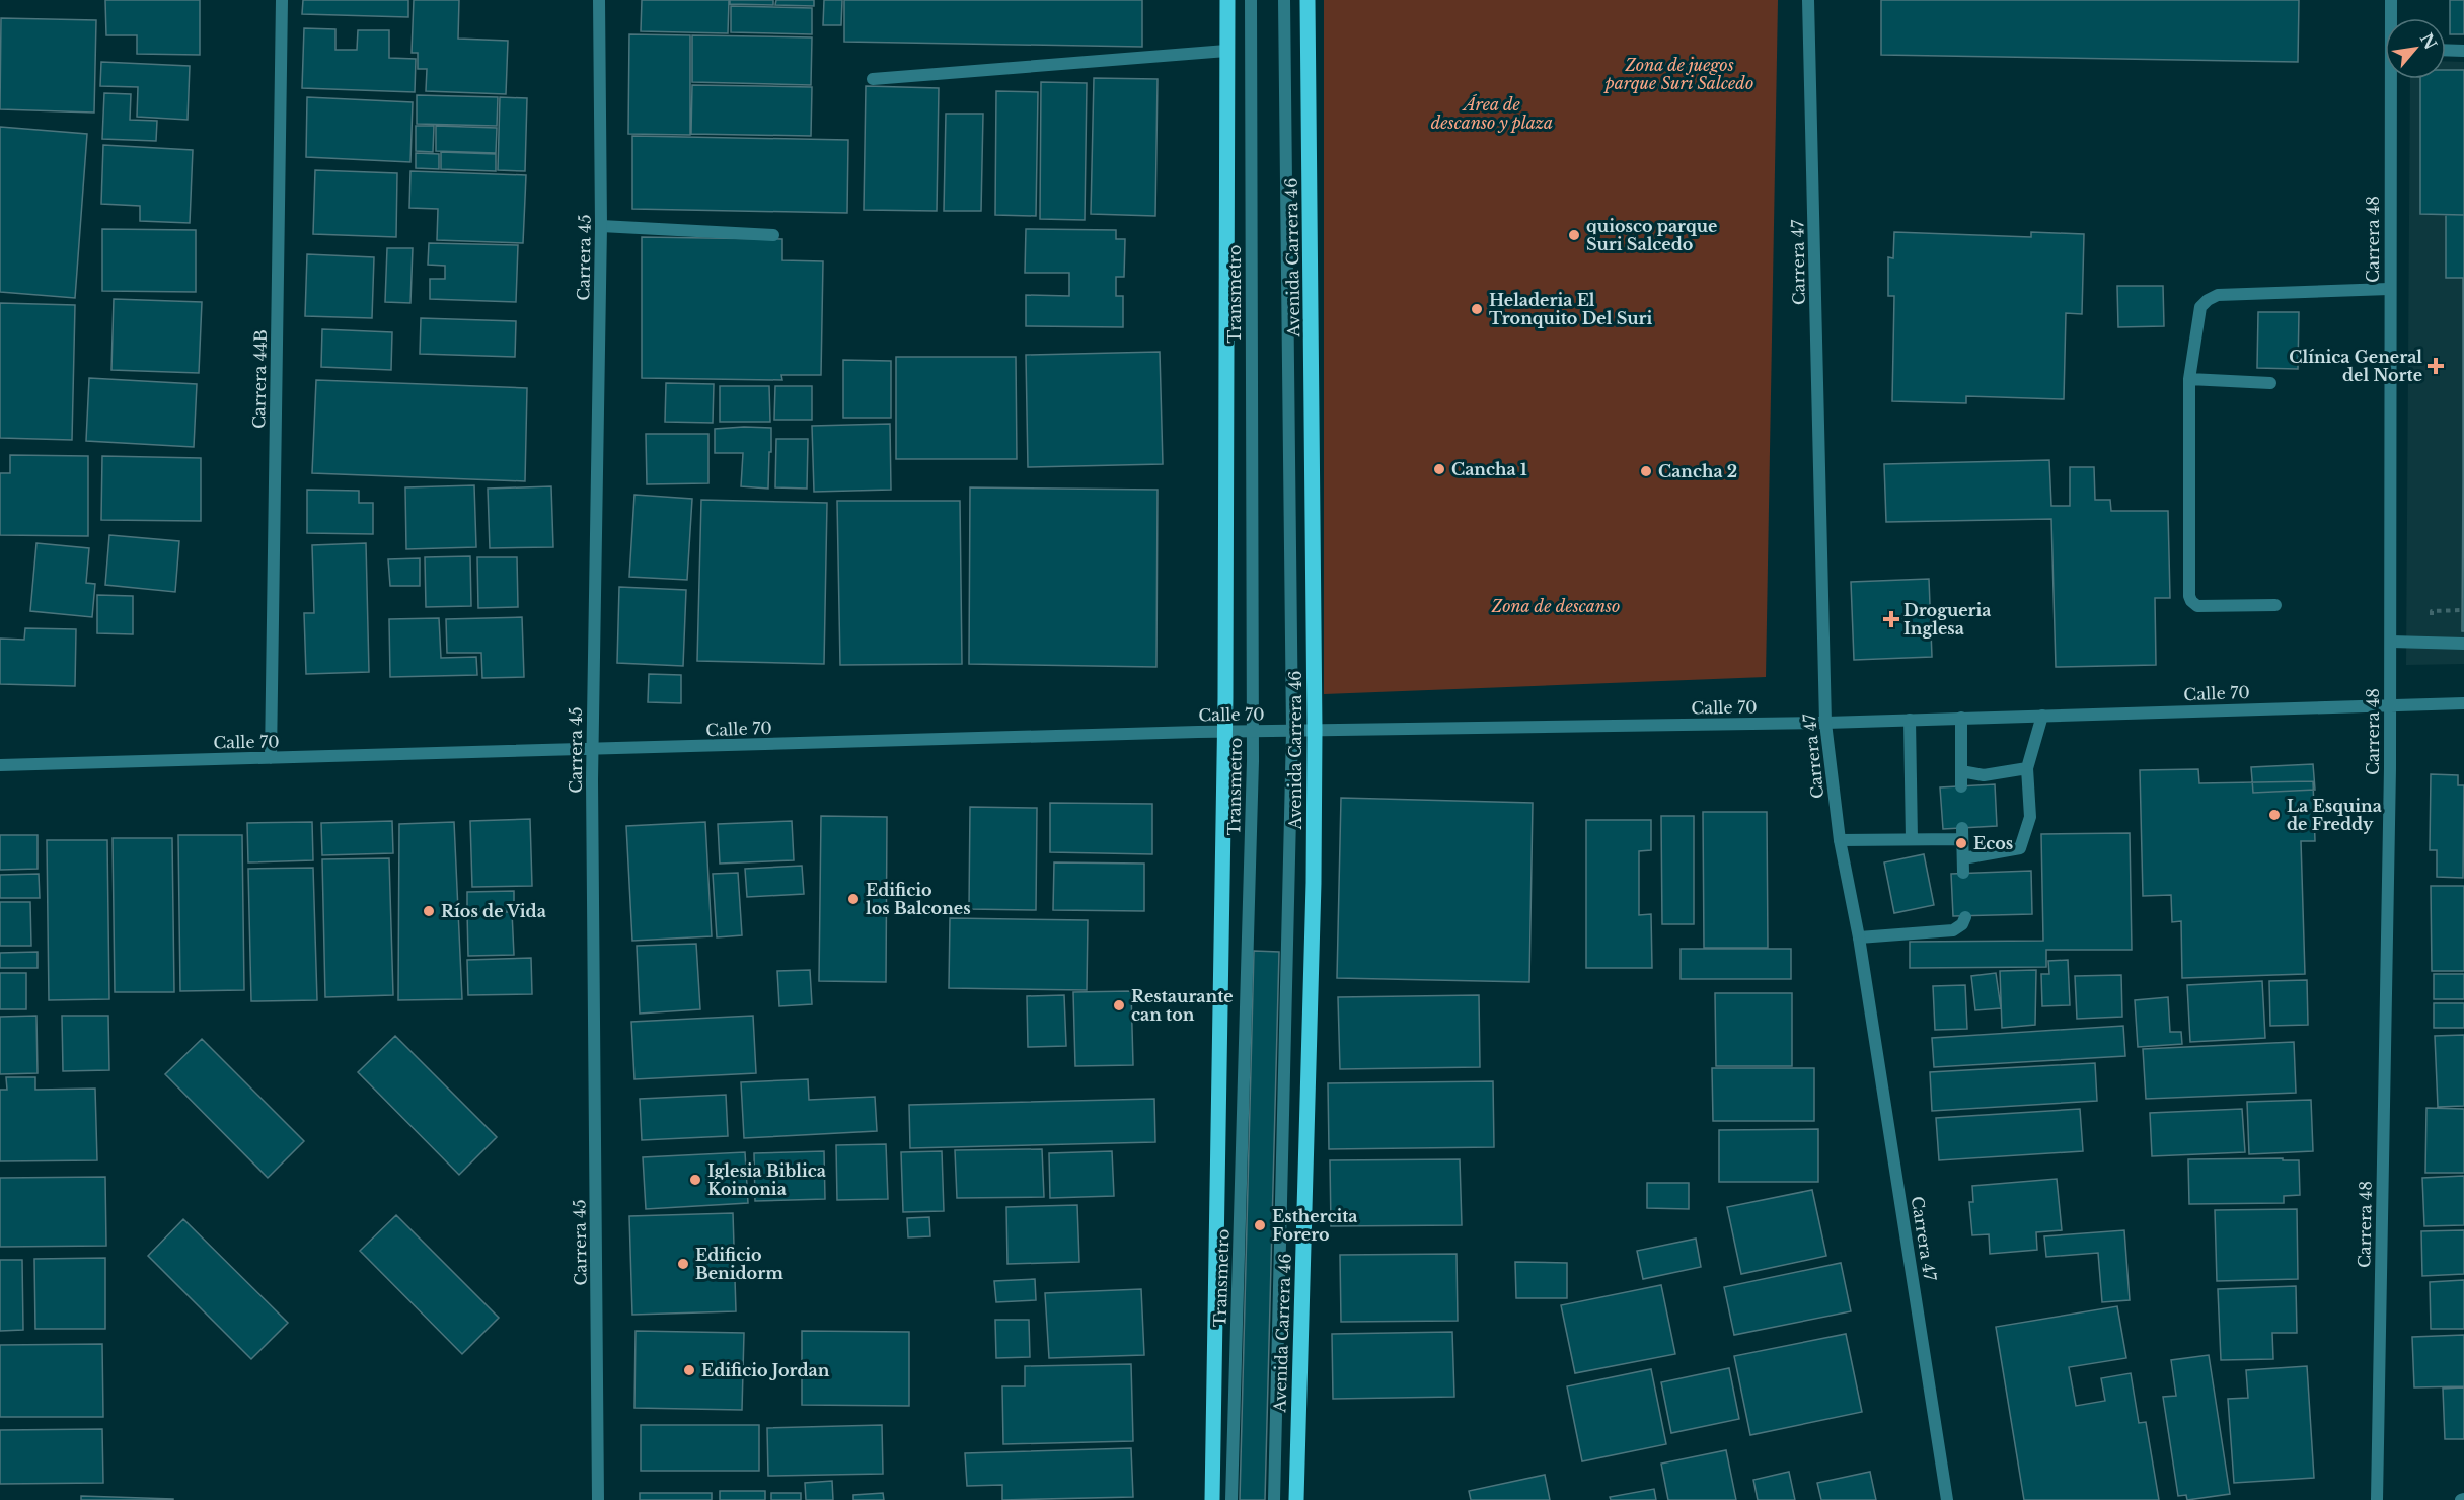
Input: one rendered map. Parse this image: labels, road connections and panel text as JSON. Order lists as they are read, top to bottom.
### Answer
{
  "streets": {
    "main road": ["Avenida Carrera 46"],
    "street": [
      "Carrera 48",
      "Carrera 45",
      "Carrera 47",
      "Transmetro",
      "Carrera 44B",
      "Calle 70"
    ]
  },
  "crossings": [
    ["Carrera 48", "Calle 70"],
    ["Carrera 45", "Calle 70"],
    ["Avenida Carrera 46", "Calle 70"],
    ["Carrera 47", "Calle 70"],
    ["Transmetro", "Calle 70"],
    ["Carrera 44B", "Calle 70"]
  ],
  "parks": ["Zona de juegos parque Suri Salcedo", "Área de descanso y plaza", "Zona de descanso"],
  "places": {
    "other": [
      "quiosco parque Suri Salcedo",
      "Heladeria El Tronquito Del Suri",
      "Cancha 1",
      "Cancha 2",
      "La Esquina de Freddy",
      "Ecos",
      "Edificio los Balcones",
      "Ríos de Vida",
      "Restaurante can ton",
      "Iglesia Biblica Koinonia",
      "Esthercita Forero",
      "Edificio Benidorm",
      "Edificio Jordan"
    ],
    "health": ["Clínica General del Norte", "Drogueria Inglesa"]
  },
  "north": "top right"
}
